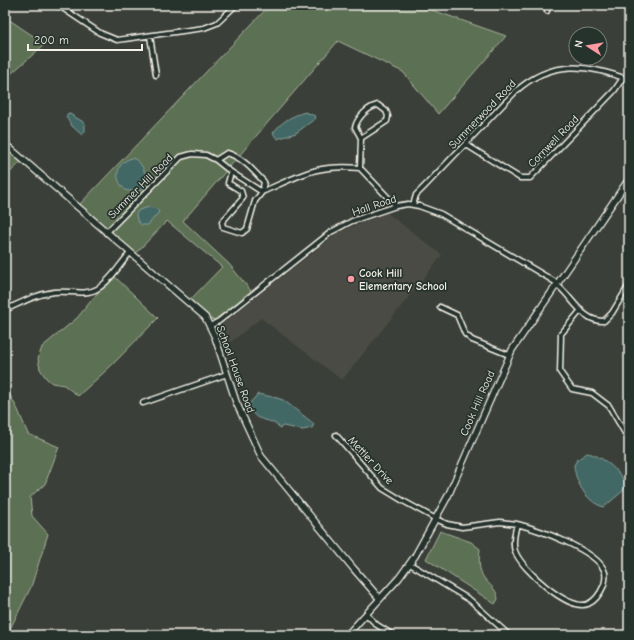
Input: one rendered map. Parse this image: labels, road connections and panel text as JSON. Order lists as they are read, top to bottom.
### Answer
{
  "streets": {
    "street": [
      "Summerwood Road",
      "Cornwell Road",
      "Summer Hill Road",
      "Hall Road",
      "School House Road",
      "Cook Hill Road",
      "Mettler Drive"
    ]
  },
  "crossings": [
    ["Summerwood Road", "Cornwell Road"],
    ["Summerwood Road", "Hall Road"],
    ["Summer Hill Road", "School House Road"],
    ["Hall Road", "School House Road"],
    ["Hall Road", "Cook Hill Road"],
    ["School House Road", "Cook Hill Road"],
    ["Cook Hill Road", "Mettler Drive"]
  ],
  "places": ["Cook Hill Elementary School"],
  "scale_bar": "200 m",
  "north": "left"
}
